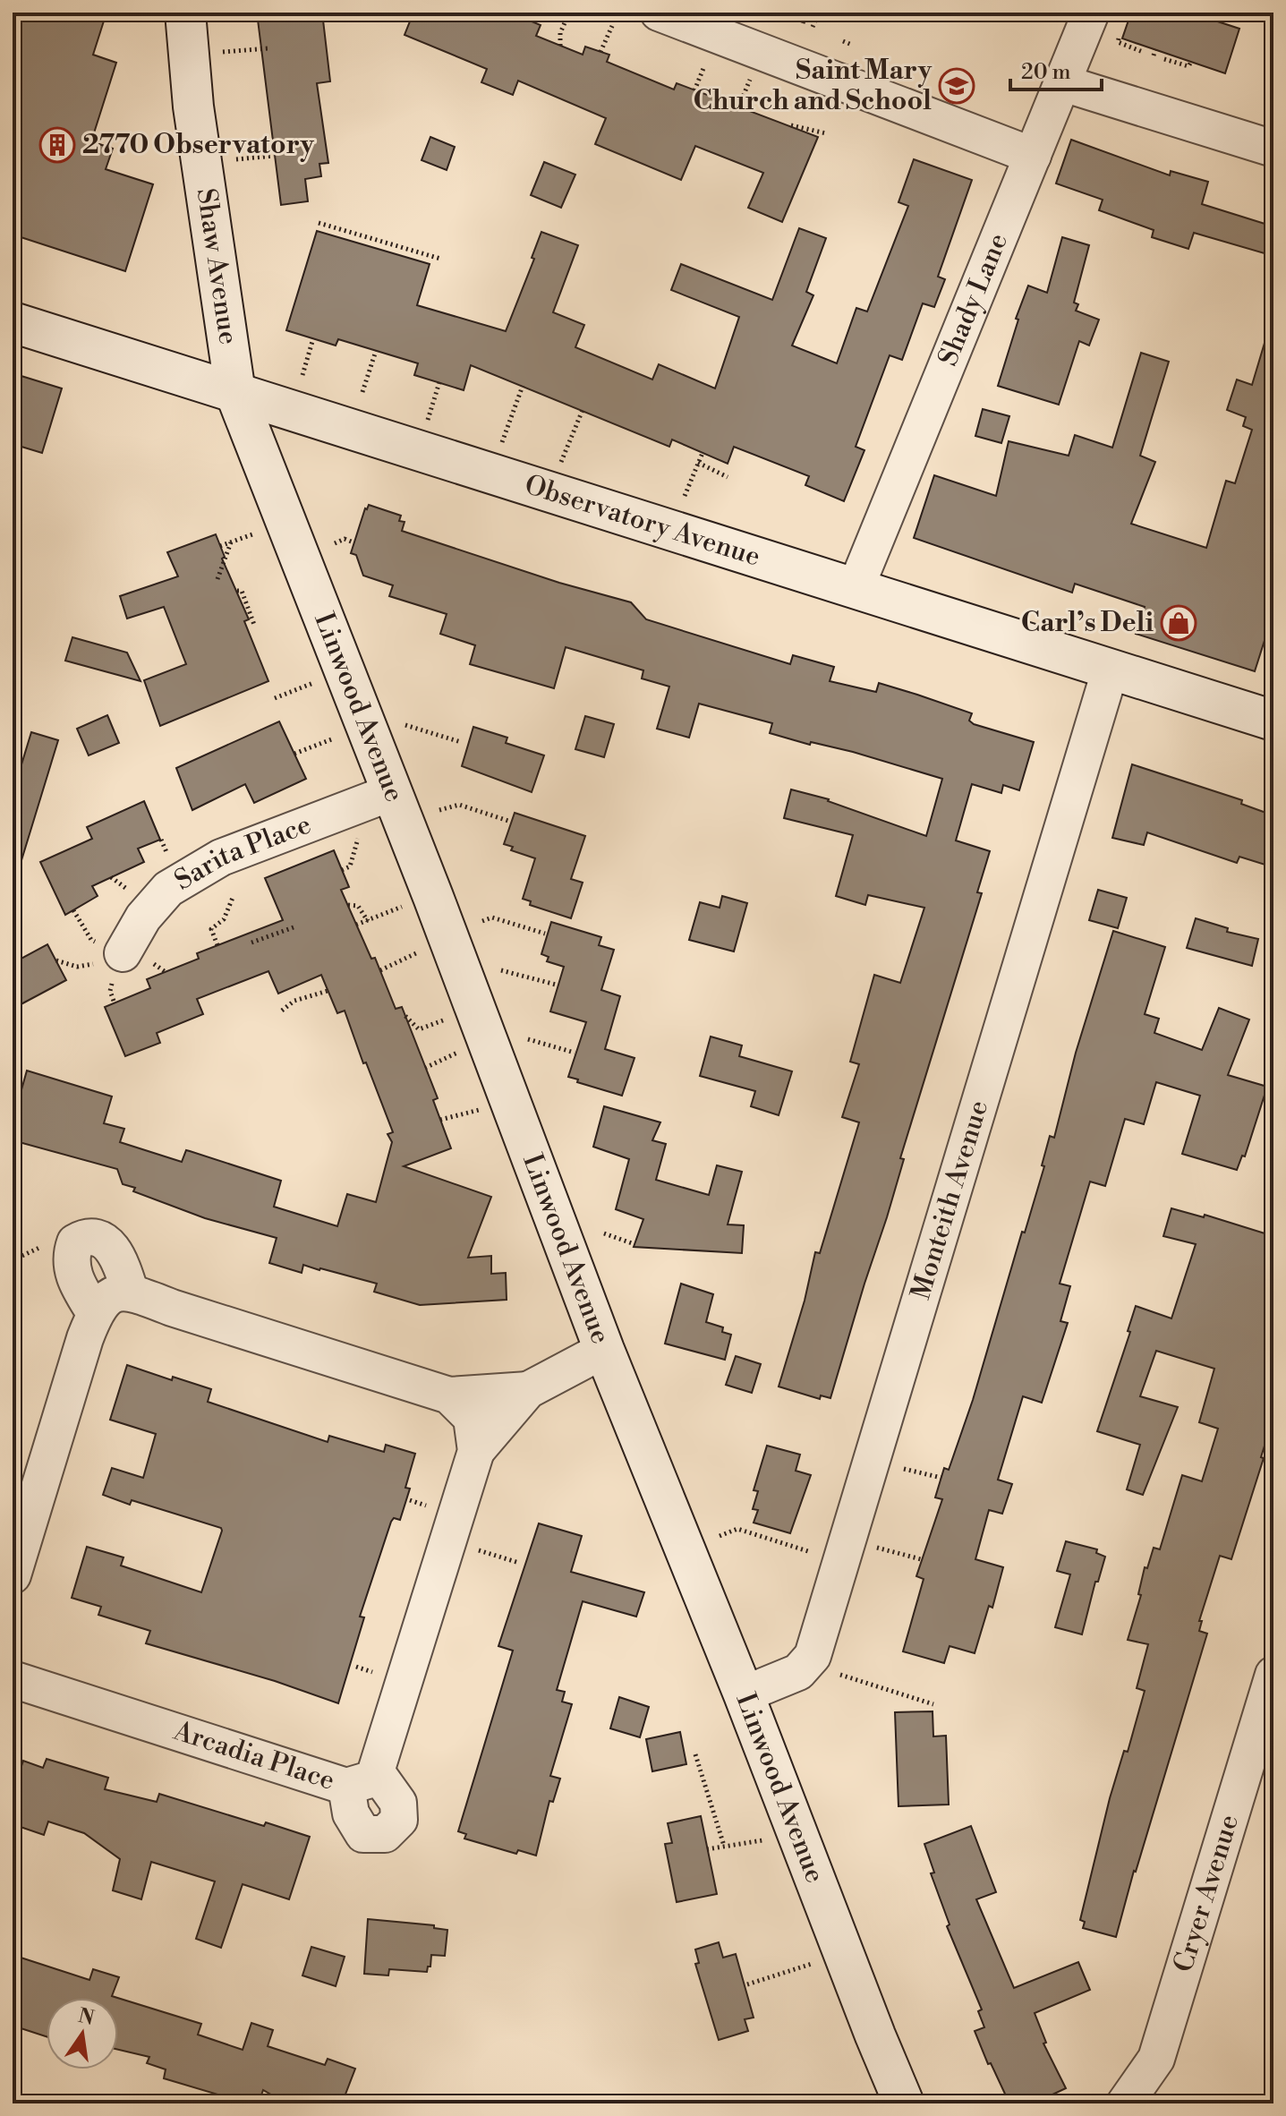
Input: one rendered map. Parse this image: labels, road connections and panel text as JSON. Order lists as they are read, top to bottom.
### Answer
{
  "streets": {
    "main road": ["Shaw Avenue", "Observatory Avenue", "Linwood Avenue"],
    "street": [
      "Shady Lane",
      "Sarita Place",
      "Monteith Avenue",
      "Arcadia Place",
      "Cryer Avenue"
    ]
  },
  "crossings": [
    ["Shaw Avenue", "Observatory Avenue"],
    ["Shaw Avenue", "Linwood Avenue"],
    ["Shady Lane", "Observatory Avenue"],
    ["Observatory Avenue", "Linwood Avenue"],
    ["Observatory Avenue", "Monteith Avenue"],
    ["Linwood Avenue", "Sarita Place"],
    ["Linwood Avenue", "Monteith Avenue"],
    ["Linwood Avenue", "Arcadia Place"]
  ],
  "places": {
    "school or university": ["Saint Mary Church and School"],
    "building": ["2770 Observatory"],
    "shop": ["Carl’s Deli"]
  },
  "scale_bar": "20 m",
  "north": "top"
}
